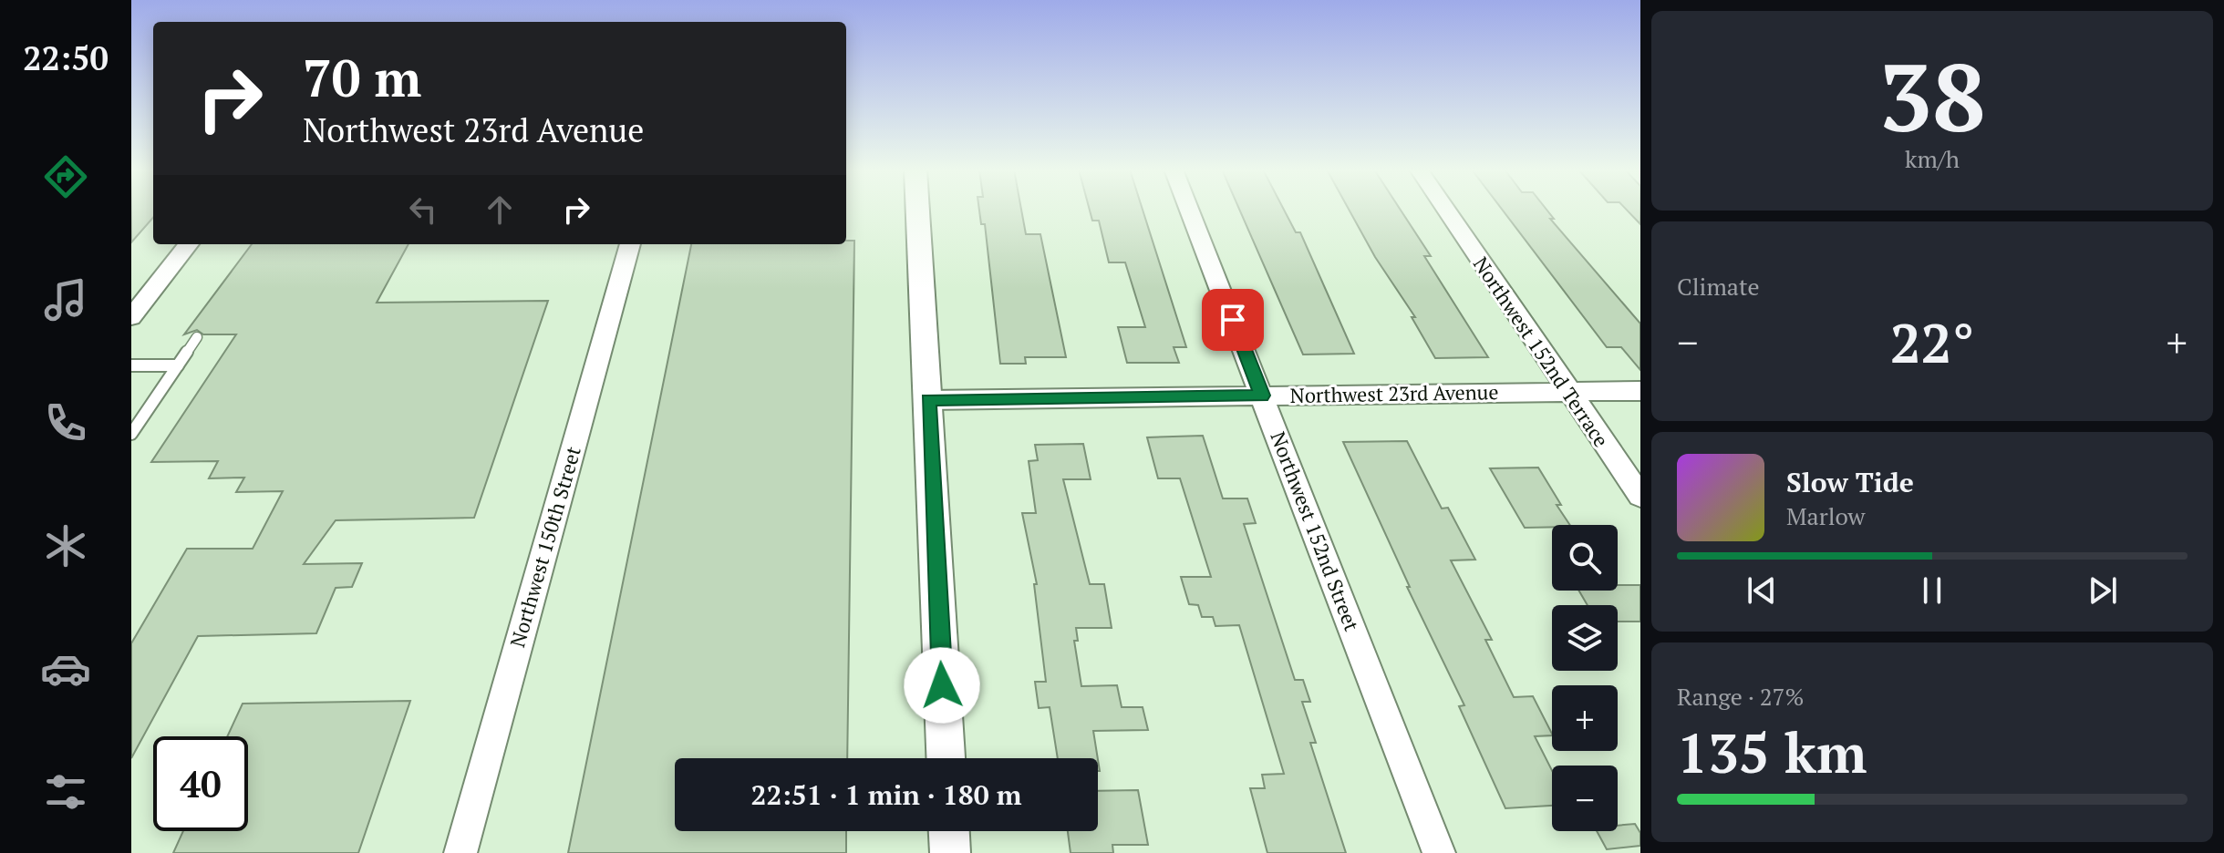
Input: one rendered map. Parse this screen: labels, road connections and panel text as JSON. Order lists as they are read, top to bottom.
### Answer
{
  "streets": {
    "street": [
      "Northwest 152nd Terrace",
      "Northwest 23rd Avenue",
      "Northwest 152nd Street",
      "Northwest 150th Street"
    ]
  },
  "crossings": [
    ["Northwest 152nd Terrace", "Northwest 23rd Avenue"],
    ["Northwest 23rd Avenue", "Northwest 152nd Street"]
  ],
  "page": {
    "tabs": "22:50",
    "tile": [
      ["38", "km/h"],
      "Climate",
      ["Range · 27%", "135 km"]
    ],
    "turn": ["70 m", "Northwest 23rd Avenue"],
    "heat": ["−", "22°", "+"],
    "song": ["Slow Tide", "Marlow"],
    "map_buttons": ["+", "−"],
    "limit": "40",
    "trip": "22:51 · 1 min · 180 m"
  }
}
